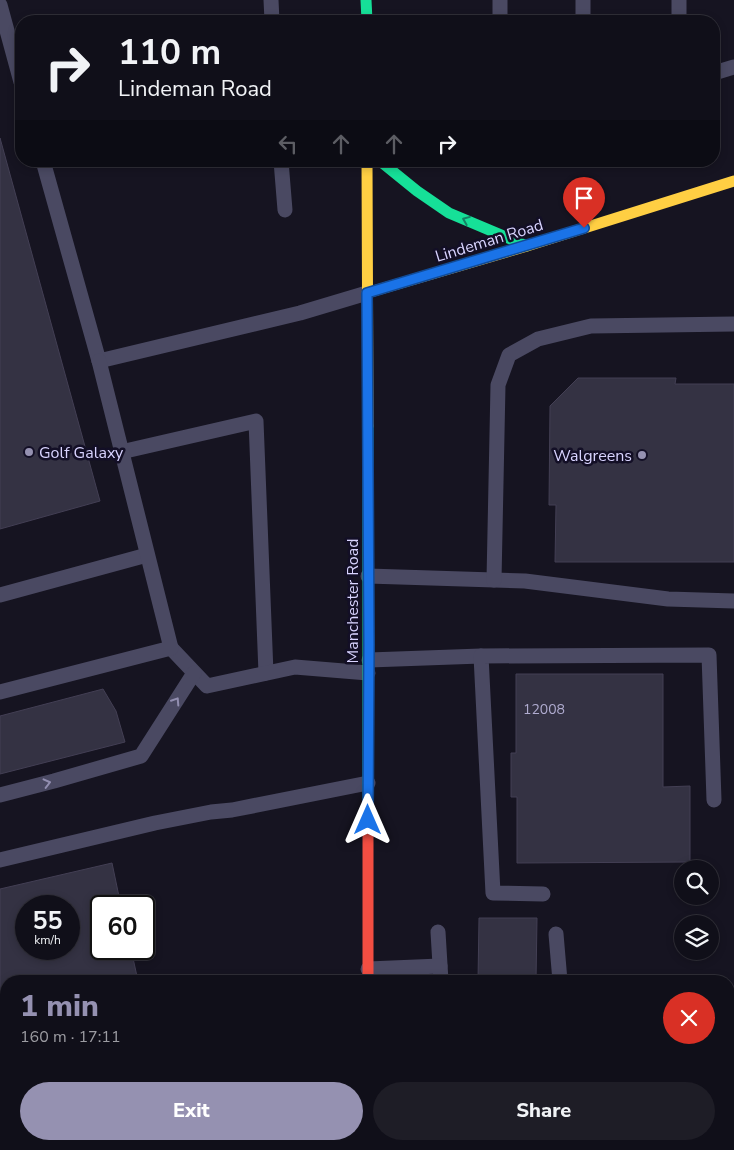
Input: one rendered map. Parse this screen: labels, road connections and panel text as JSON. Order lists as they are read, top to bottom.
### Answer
{
  "streets": {
    "main road": ["Lindeman Road", "Manchester Road"]
  },
  "crossings": [
    ["Lindeman Road", "Manchester Road"]
  ],
  "places": ["Golf Galaxy", "Walgreens"],
  "house_numbers": ["12008"],
  "page": {
    "turn": ["110 m", "Lindeman Road"],
    "speed": "55 km/h",
    "limit": "60",
    "heading": ["1 min", "160 m · 17:11"],
    "buttons": ["Exit", "Share"]
  }
}
